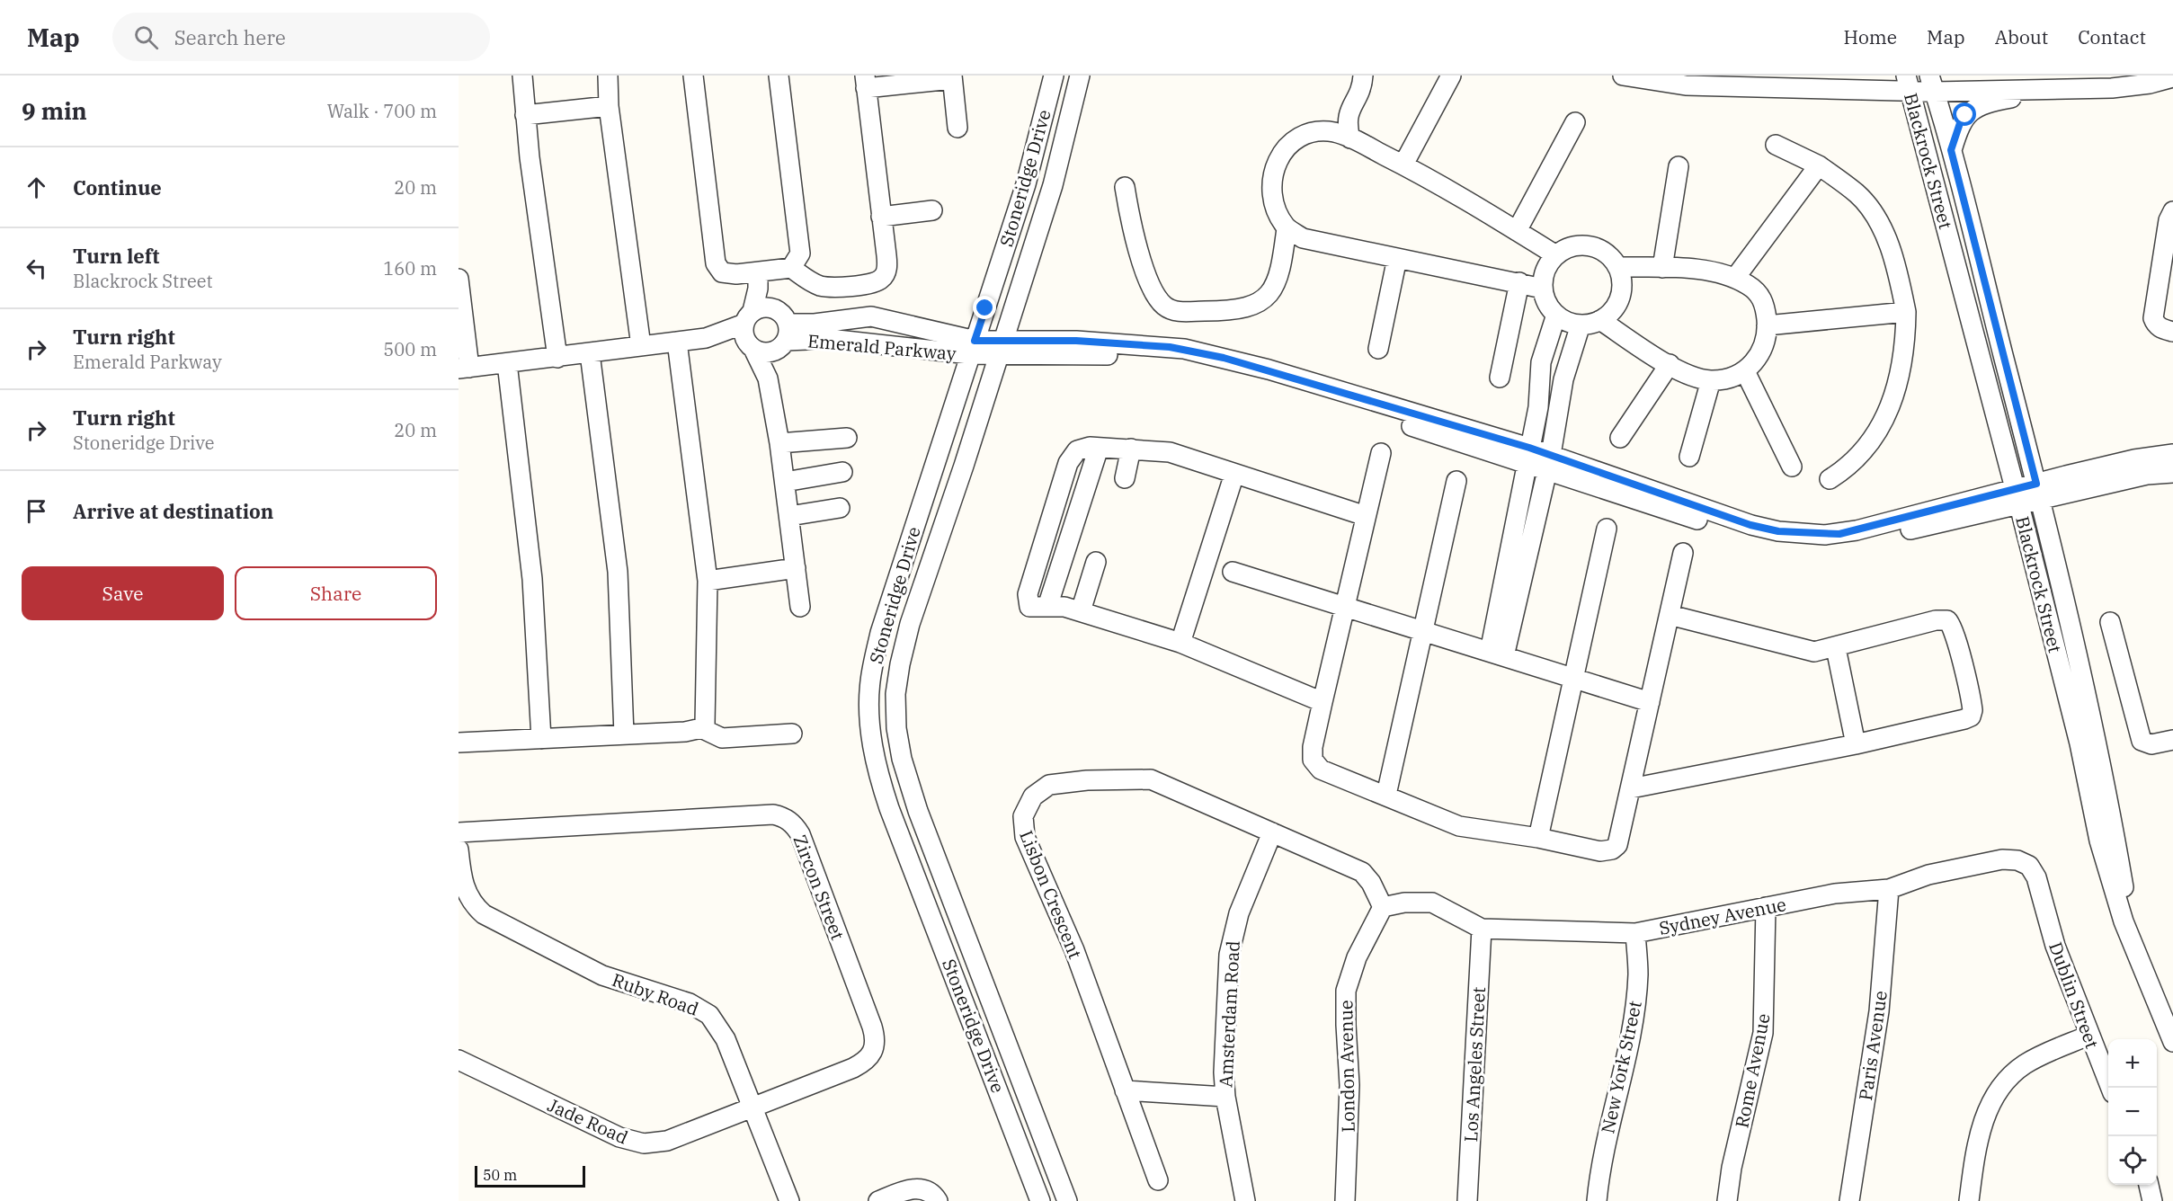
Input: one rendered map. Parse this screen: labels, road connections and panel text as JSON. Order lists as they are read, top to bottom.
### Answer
{
  "streets": {
    "street": [
      "Blackrock Street",
      "Stoneridge Drive",
      "Emerald Parkway",
      "Zircon Street",
      "Lisbon Crescent",
      "Sydney Avenue",
      "Ruby Road",
      "Dublin Street",
      "Amsterdam Road",
      "Paris Avenue",
      "Los Angeles Street",
      "London Avenue",
      "New York Street",
      "Rome Avenue",
      "Jade Road"
    ]
  },
  "crossings": [
    ["Blackrock Street", "Emerald Parkway"],
    ["Stoneridge Drive", "Emerald Parkway"],
    ["Zircon Street", "Ruby Road"],
    ["Zircon Street", "Jade Road"],
    ["Lisbon Crescent", "Sydney Avenue"],
    ["Lisbon Crescent", "Amsterdam Road"],
    ["Lisbon Crescent", "London Avenue"],
    ["Sydney Avenue", "Dublin Street"],
    ["Sydney Avenue", "Paris Avenue"],
    ["Sydney Avenue", "Los Angeles Street"],
    ["Sydney Avenue", "London Avenue"],
    ["Sydney Avenue", "New York Street"],
    ["Sydney Avenue", "Rome Avenue"],
    ["Ruby Road", "Jade Road"]
  ],
  "scale_bar": "50 m",
  "page": {
    "header": "Map",
    "search": "Search here",
    "nav": [
      "Home",
      "Map",
      "About",
      "Contact"
    ],
    "heading": ["9 min", "Walk · 700 m"],
    "list": [
      ["Continue", "20 m"],
      ["Turn left", "Blackrock Street", "160 m"],
      ["Turn right", "Emerald Parkway", "500 m"],
      ["Turn right", "Stoneridge Drive", "20 m"],
      "Arrive at destination"
    ],
    "buttons": ["Save", "Share"],
    "map_buttons": ["+", "−"],
    "scale": "50 m"
  }
}
